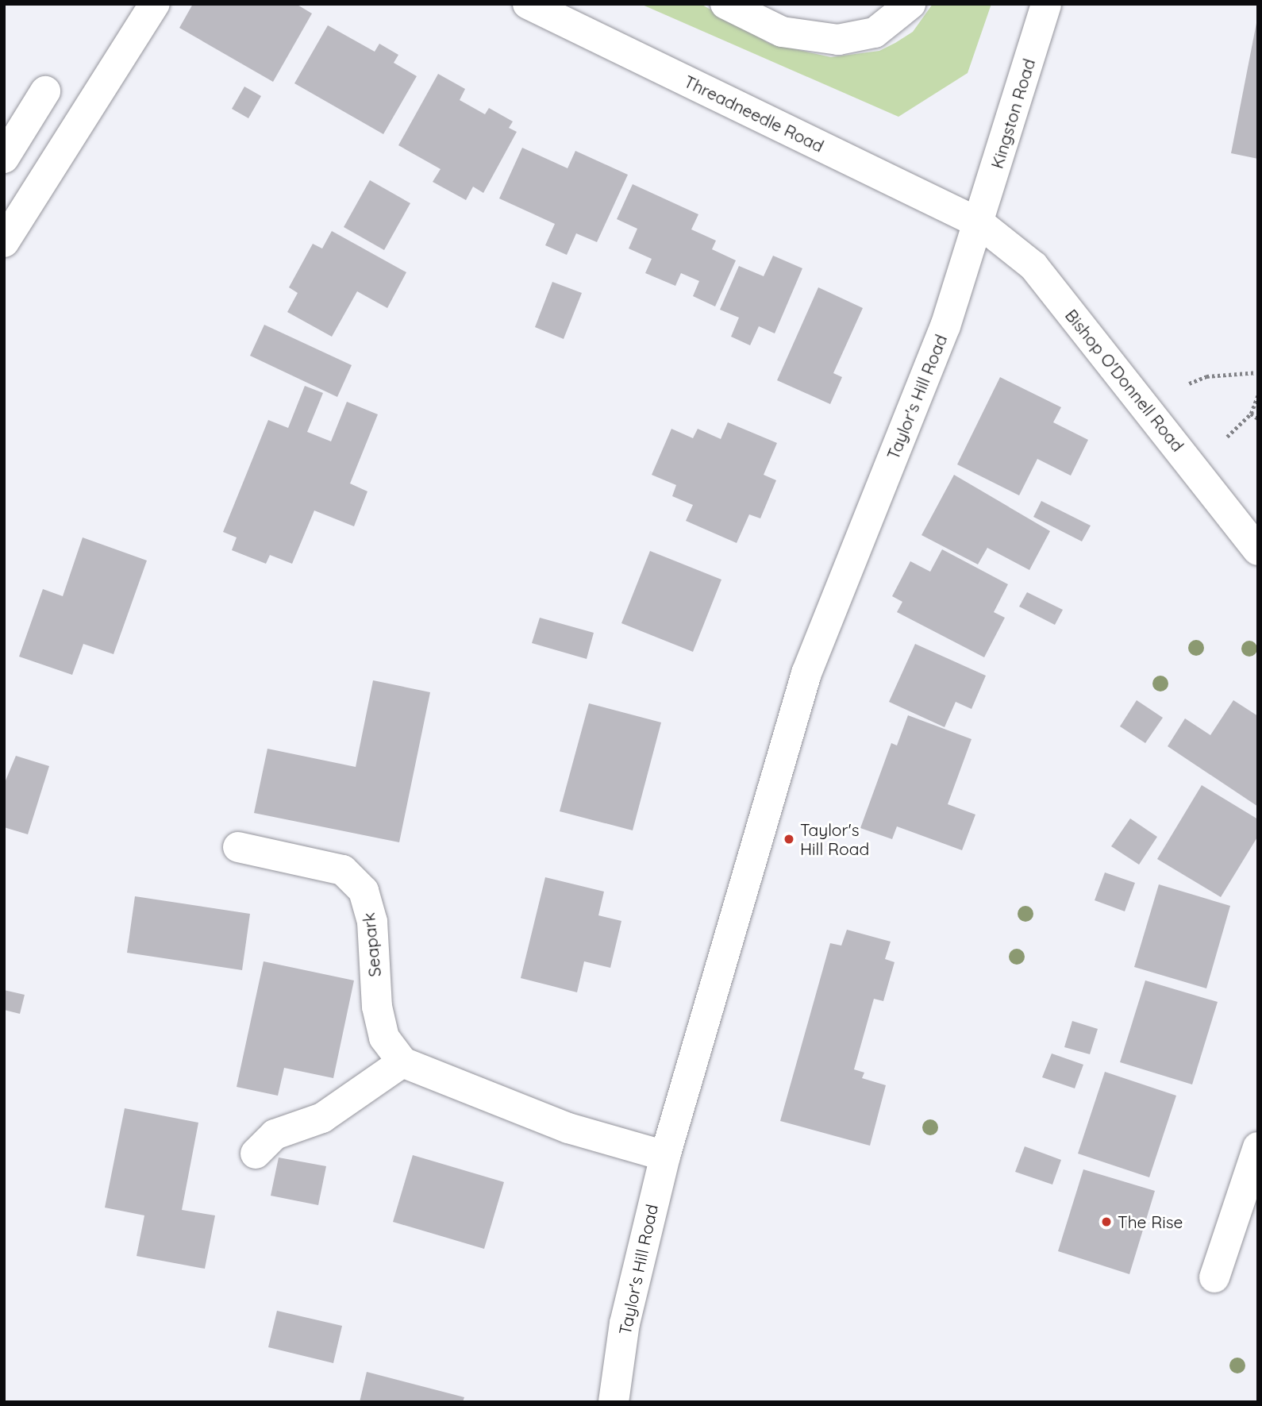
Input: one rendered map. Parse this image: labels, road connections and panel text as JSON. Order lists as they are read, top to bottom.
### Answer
{
  "streets": {
    "main road": [
      "Threadneedle Road",
      "Kingston Road",
      "Bishop O'Donnell Road",
      "Taylor's Hill Road",
      "Seapark"
    ]
  },
  "crossings": [
    ["Threadneedle Road", "Kingston Road"],
    ["Threadneedle Road", "Bishop O'Donnell Road"],
    ["Threadneedle Road", "Taylor's Hill Road"],
    ["Kingston Road", "Bishop O'Donnell Road"],
    ["Kingston Road", "Taylor's Hill Road"],
    ["Bishop O'Donnell Road", "Taylor's Hill Road"]
  ],
  "places": ["Taylor's Hill Road", "The Rise"]
}
